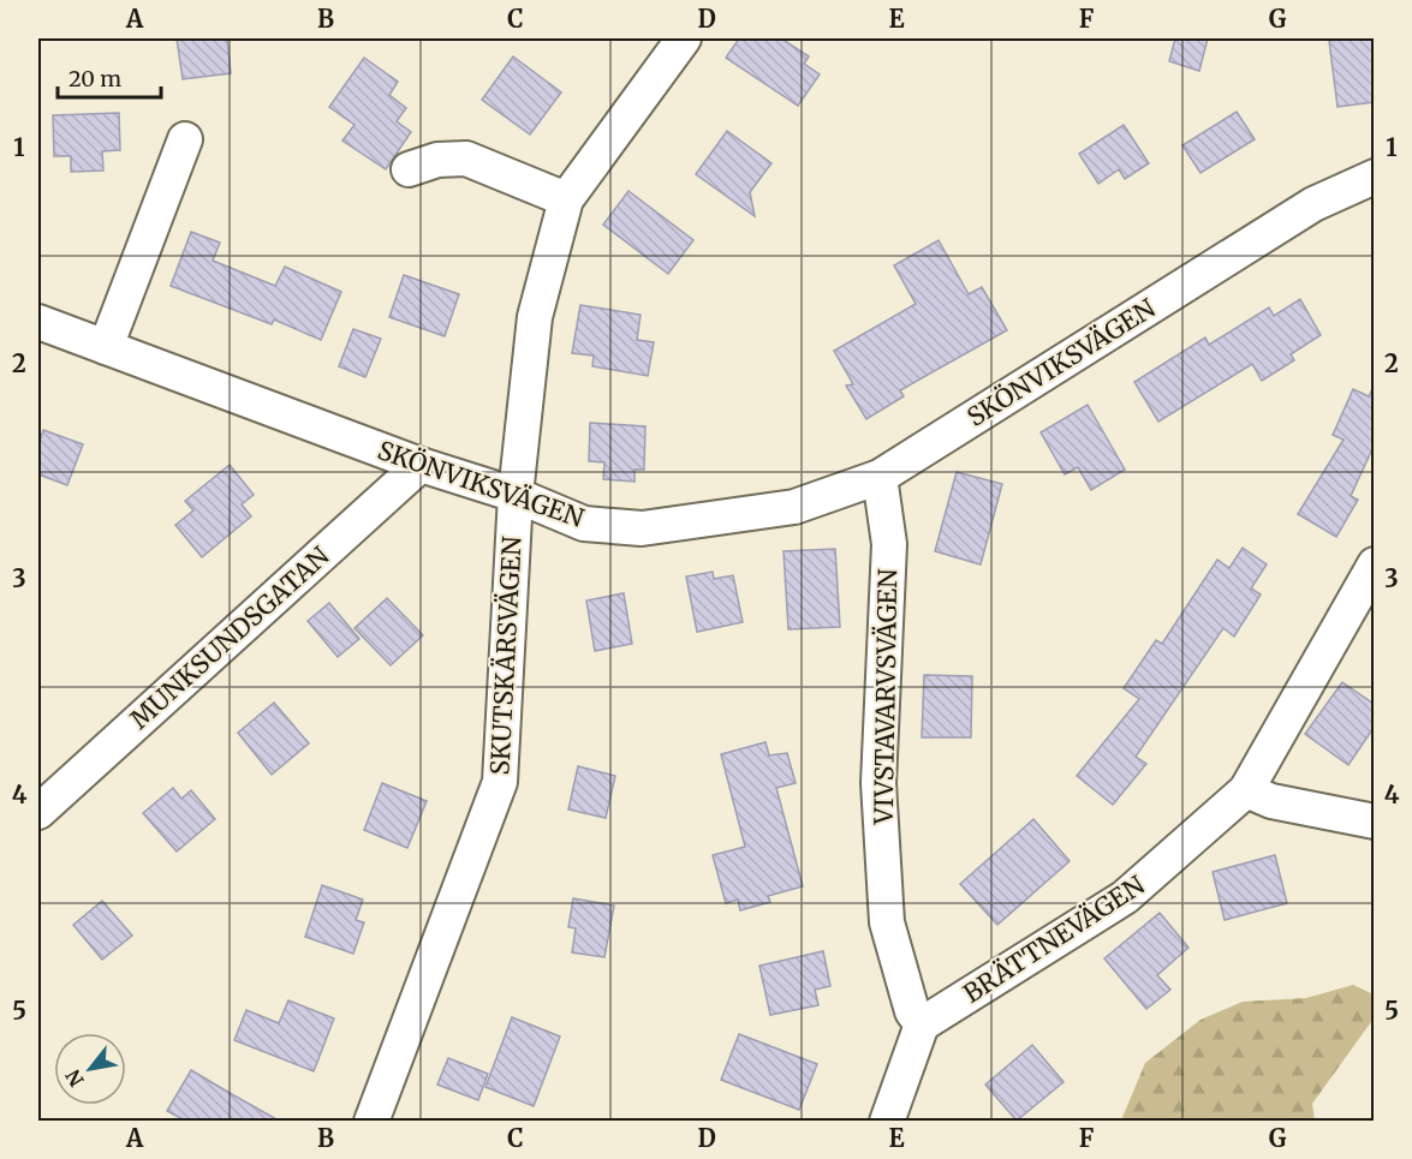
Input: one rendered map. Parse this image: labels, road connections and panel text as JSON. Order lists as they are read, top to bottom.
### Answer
{
  "streets": {
    "street": [
      "SKÖNVIKSVÄGEN",
      "MUNKSUNDSGATAN",
      "SKUTSKÄRSVÄGEN",
      "VIVSTAVARVSVÄGEN",
      "BRÄTTNEVÄGEN"
    ]
  },
  "crossings": [
    ["SKÖNVIKSVÄGEN", "MUNKSUNDSGATAN"],
    ["SKÖNVIKSVÄGEN", "SKUTSKÄRSVÄGEN"],
    ["SKÖNVIKSVÄGEN", "VIVSTAVARVSVÄGEN"],
    ["VIVSTAVARVSVÄGEN", "BRÄTTNEVÄGEN"]
  ],
  "scale_bar": "20 m",
  "north": "bottom left",
  "grid": {
    "columns": [
      "A",
      "B",
      "C",
      "D",
      "E",
      "F",
      "G"
    ],
    "rows": [
      "1",
      "2",
      "3",
      "4",
      "5"
    ]
  }
}
